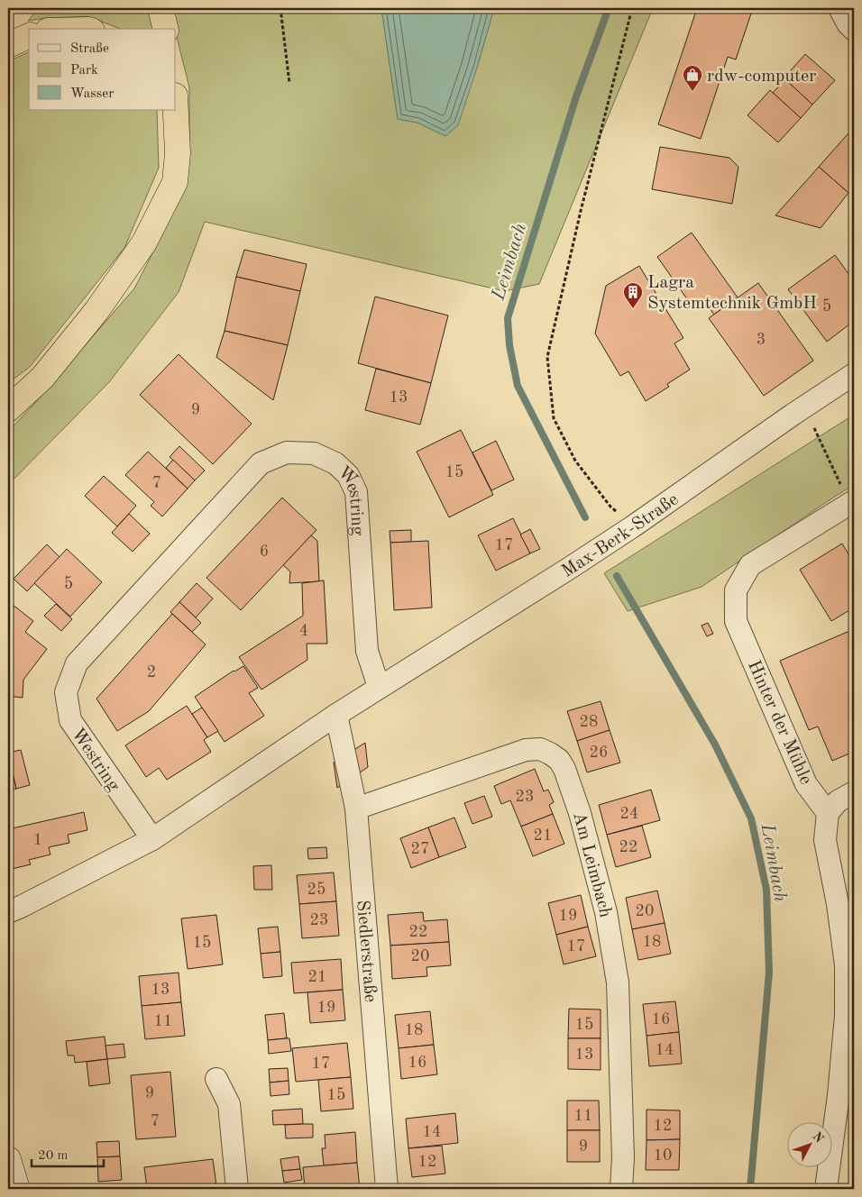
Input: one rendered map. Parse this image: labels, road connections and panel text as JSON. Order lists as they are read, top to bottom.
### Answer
{
  "streets": {
    "street": [
      "Westring",
      "Max-Berk-Straße",
      "Hinter der Mühle",
      "Am Leimbach",
      "Siedlerstraße"
    ]
  },
  "crossings": [
    ["Westring", "Max-Berk-Straße"],
    ["Am Leimbach", "Siedlerstraße"]
  ],
  "water": ["Leimbach"],
  "places": {
    "shop": ["rdw-computer"],
    "building": ["Lagra Systemtechnik GmbH"]
  },
  "house_numbers": [
    "5",
    "3",
    "13",
    "9",
    "15",
    "7",
    "17",
    "6",
    "5",
    "4",
    "2",
    "28",
    "26",
    "23",
    "24",
    "21",
    "1",
    "22",
    "27",
    "25",
    "20",
    "19",
    "23",
    "22",
    "18",
    "15",
    "17",
    "20",
    "21",
    "13",
    "19",
    "16",
    "11",
    "15",
    "18",
    "14",
    "13",
    "16",
    "17",
    "9",
    "15",
    "11",
    "7",
    "12",
    "14",
    "9",
    "10",
    "12"
  ],
  "legend": ["Straße", "Park", "Wasser"],
  "scale_bar": "20 m",
  "north": "top right"
}
